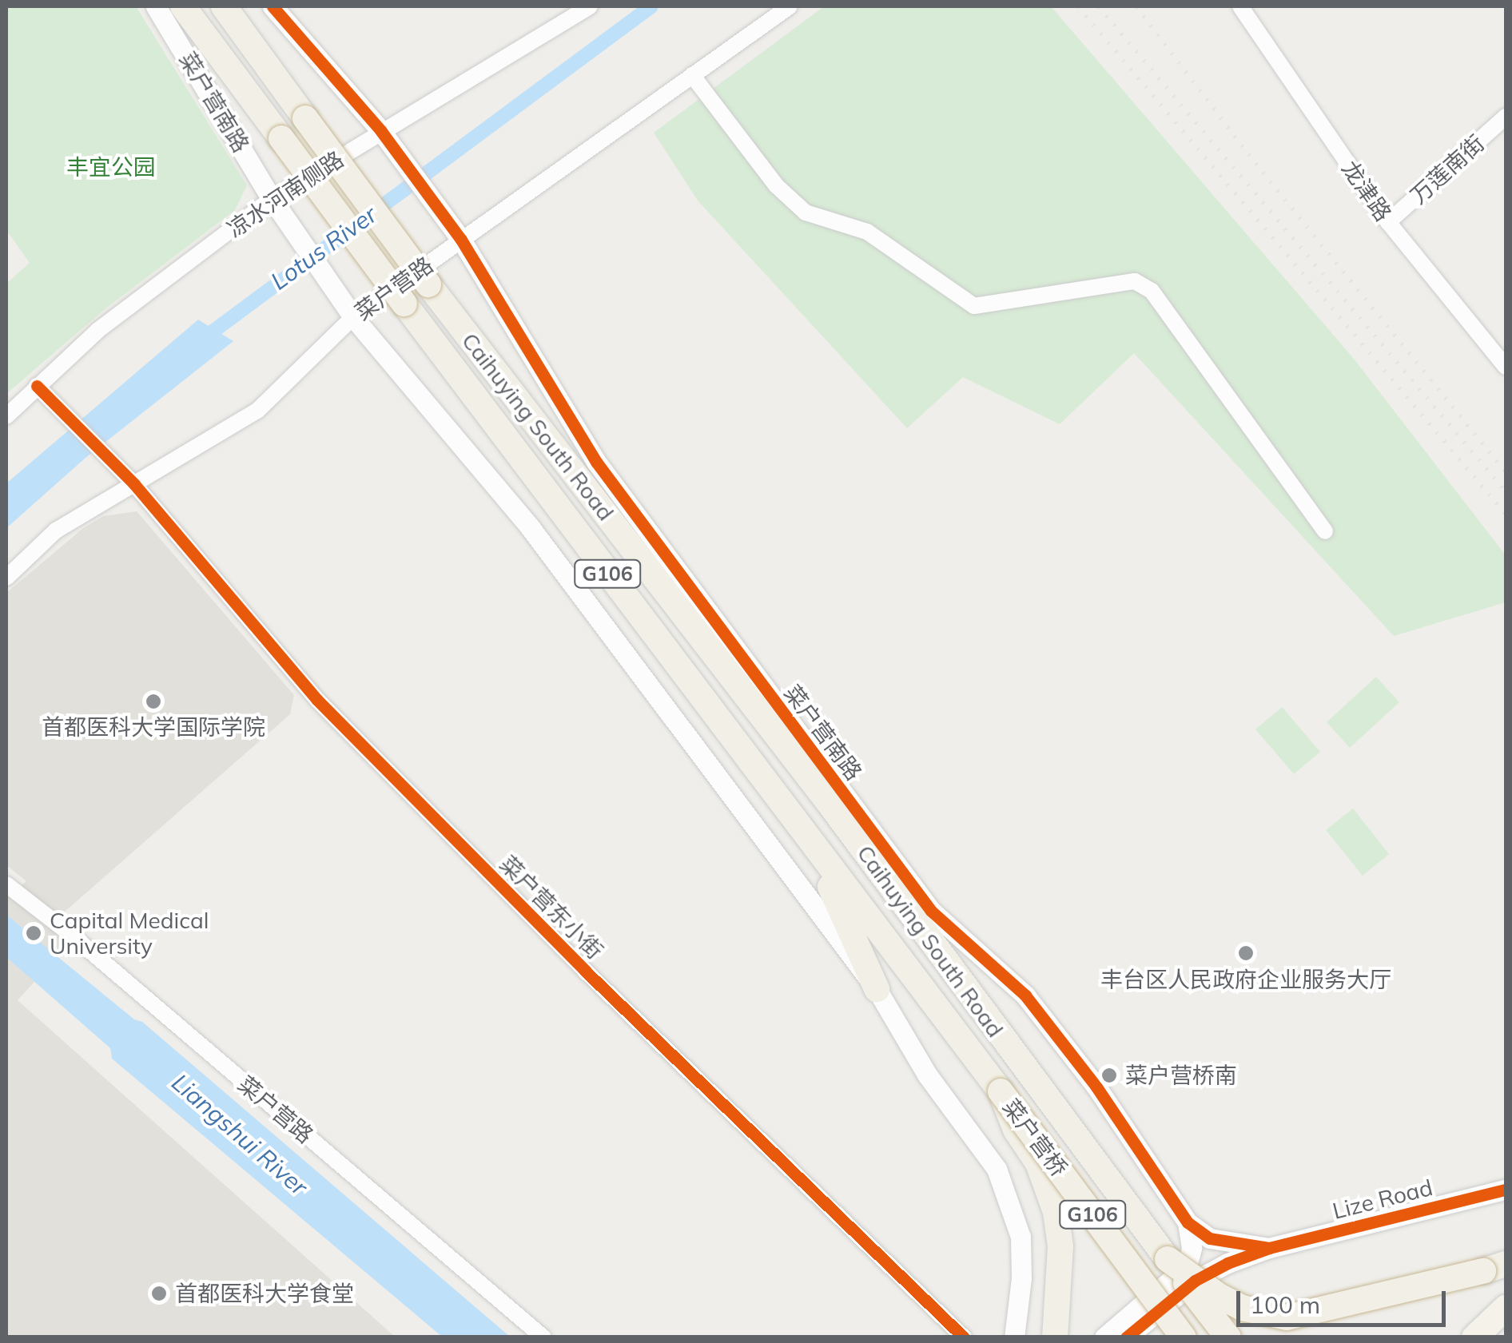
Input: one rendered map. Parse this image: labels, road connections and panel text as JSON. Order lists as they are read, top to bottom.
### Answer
{
  "streets": {
    "highway": ["Caihuying South Road", "G106", "菜户营桥"],
    "street": [
      "菜户营南路",
      "万莲南街",
      "龙津路",
      "凉水河南侧路",
      "菜户营路",
      "菜户营东小街",
      "Lize Road"
    ]
  },
  "crossings": [
    ["菜户营南路", "凉水河南侧路"],
    ["菜户营南路", "菜户营路"],
    ["万莲南街", "龙津路"],
    ["凉水河南侧路", "菜户营东小街"],
    ["菜户营路", "菜户营东小街"],
    ["Caihuying South Road", "G106"],
    ["Caihuying South Road", "菜户营桥"]
  ],
  "water": ["Lotus River", "Liangshui River"],
  "parks": ["丰宜公园"],
  "places": [
    "首都医科大学国际学院",
    "Capital Medical University",
    "丰台区人民政府企业服务大厅",
    "菜户营桥南",
    "首都医科大学食堂"
  ],
  "scale_bar": "100 m"
}
